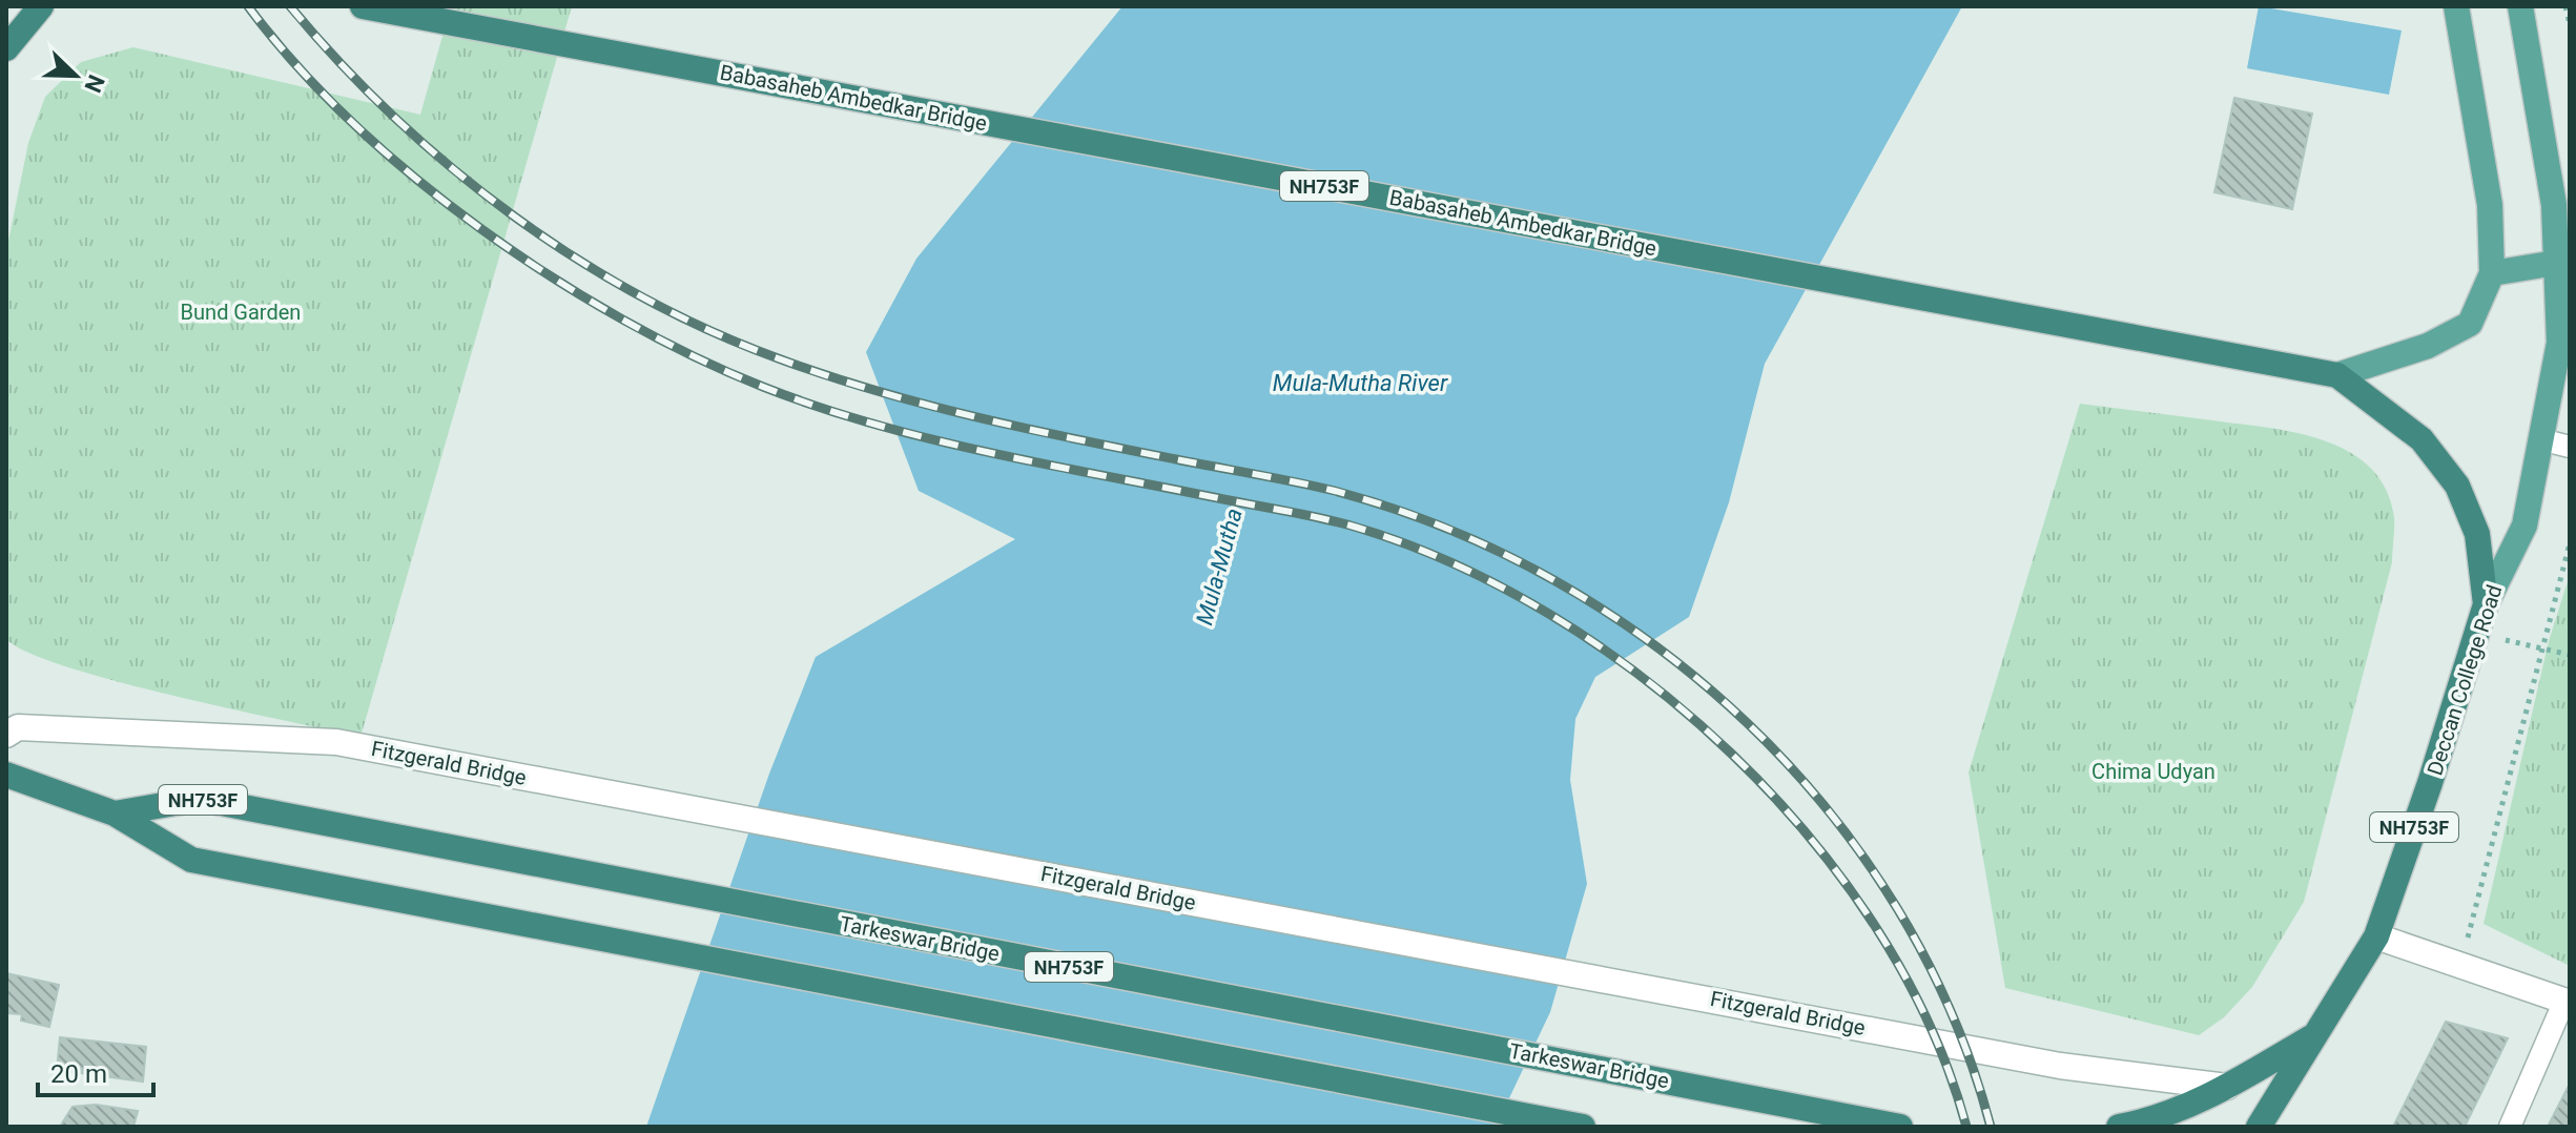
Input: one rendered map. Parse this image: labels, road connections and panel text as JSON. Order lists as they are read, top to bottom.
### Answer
{
  "streets": {
    "highway": [
      "Babasaheb Ambedkar Bridge",
      "NH753F",
      "Deccan College Road",
      "Tarkeswar Bridge"
    ],
    "street": ["Fitzgerald Bridge"]
  },
  "crossings": [
    ["Babasaheb Ambedkar Bridge", "NH753F"],
    ["NH753F", "Deccan College Road"],
    ["NH753F", "Tarkeswar Bridge"]
  ],
  "water": ["Mula-Mutha River", "Mula-Mutha"],
  "parks": ["Bund Garden", "Chima Udyan"],
  "scale_bar": "20 m",
  "north": "bottom right"
}
